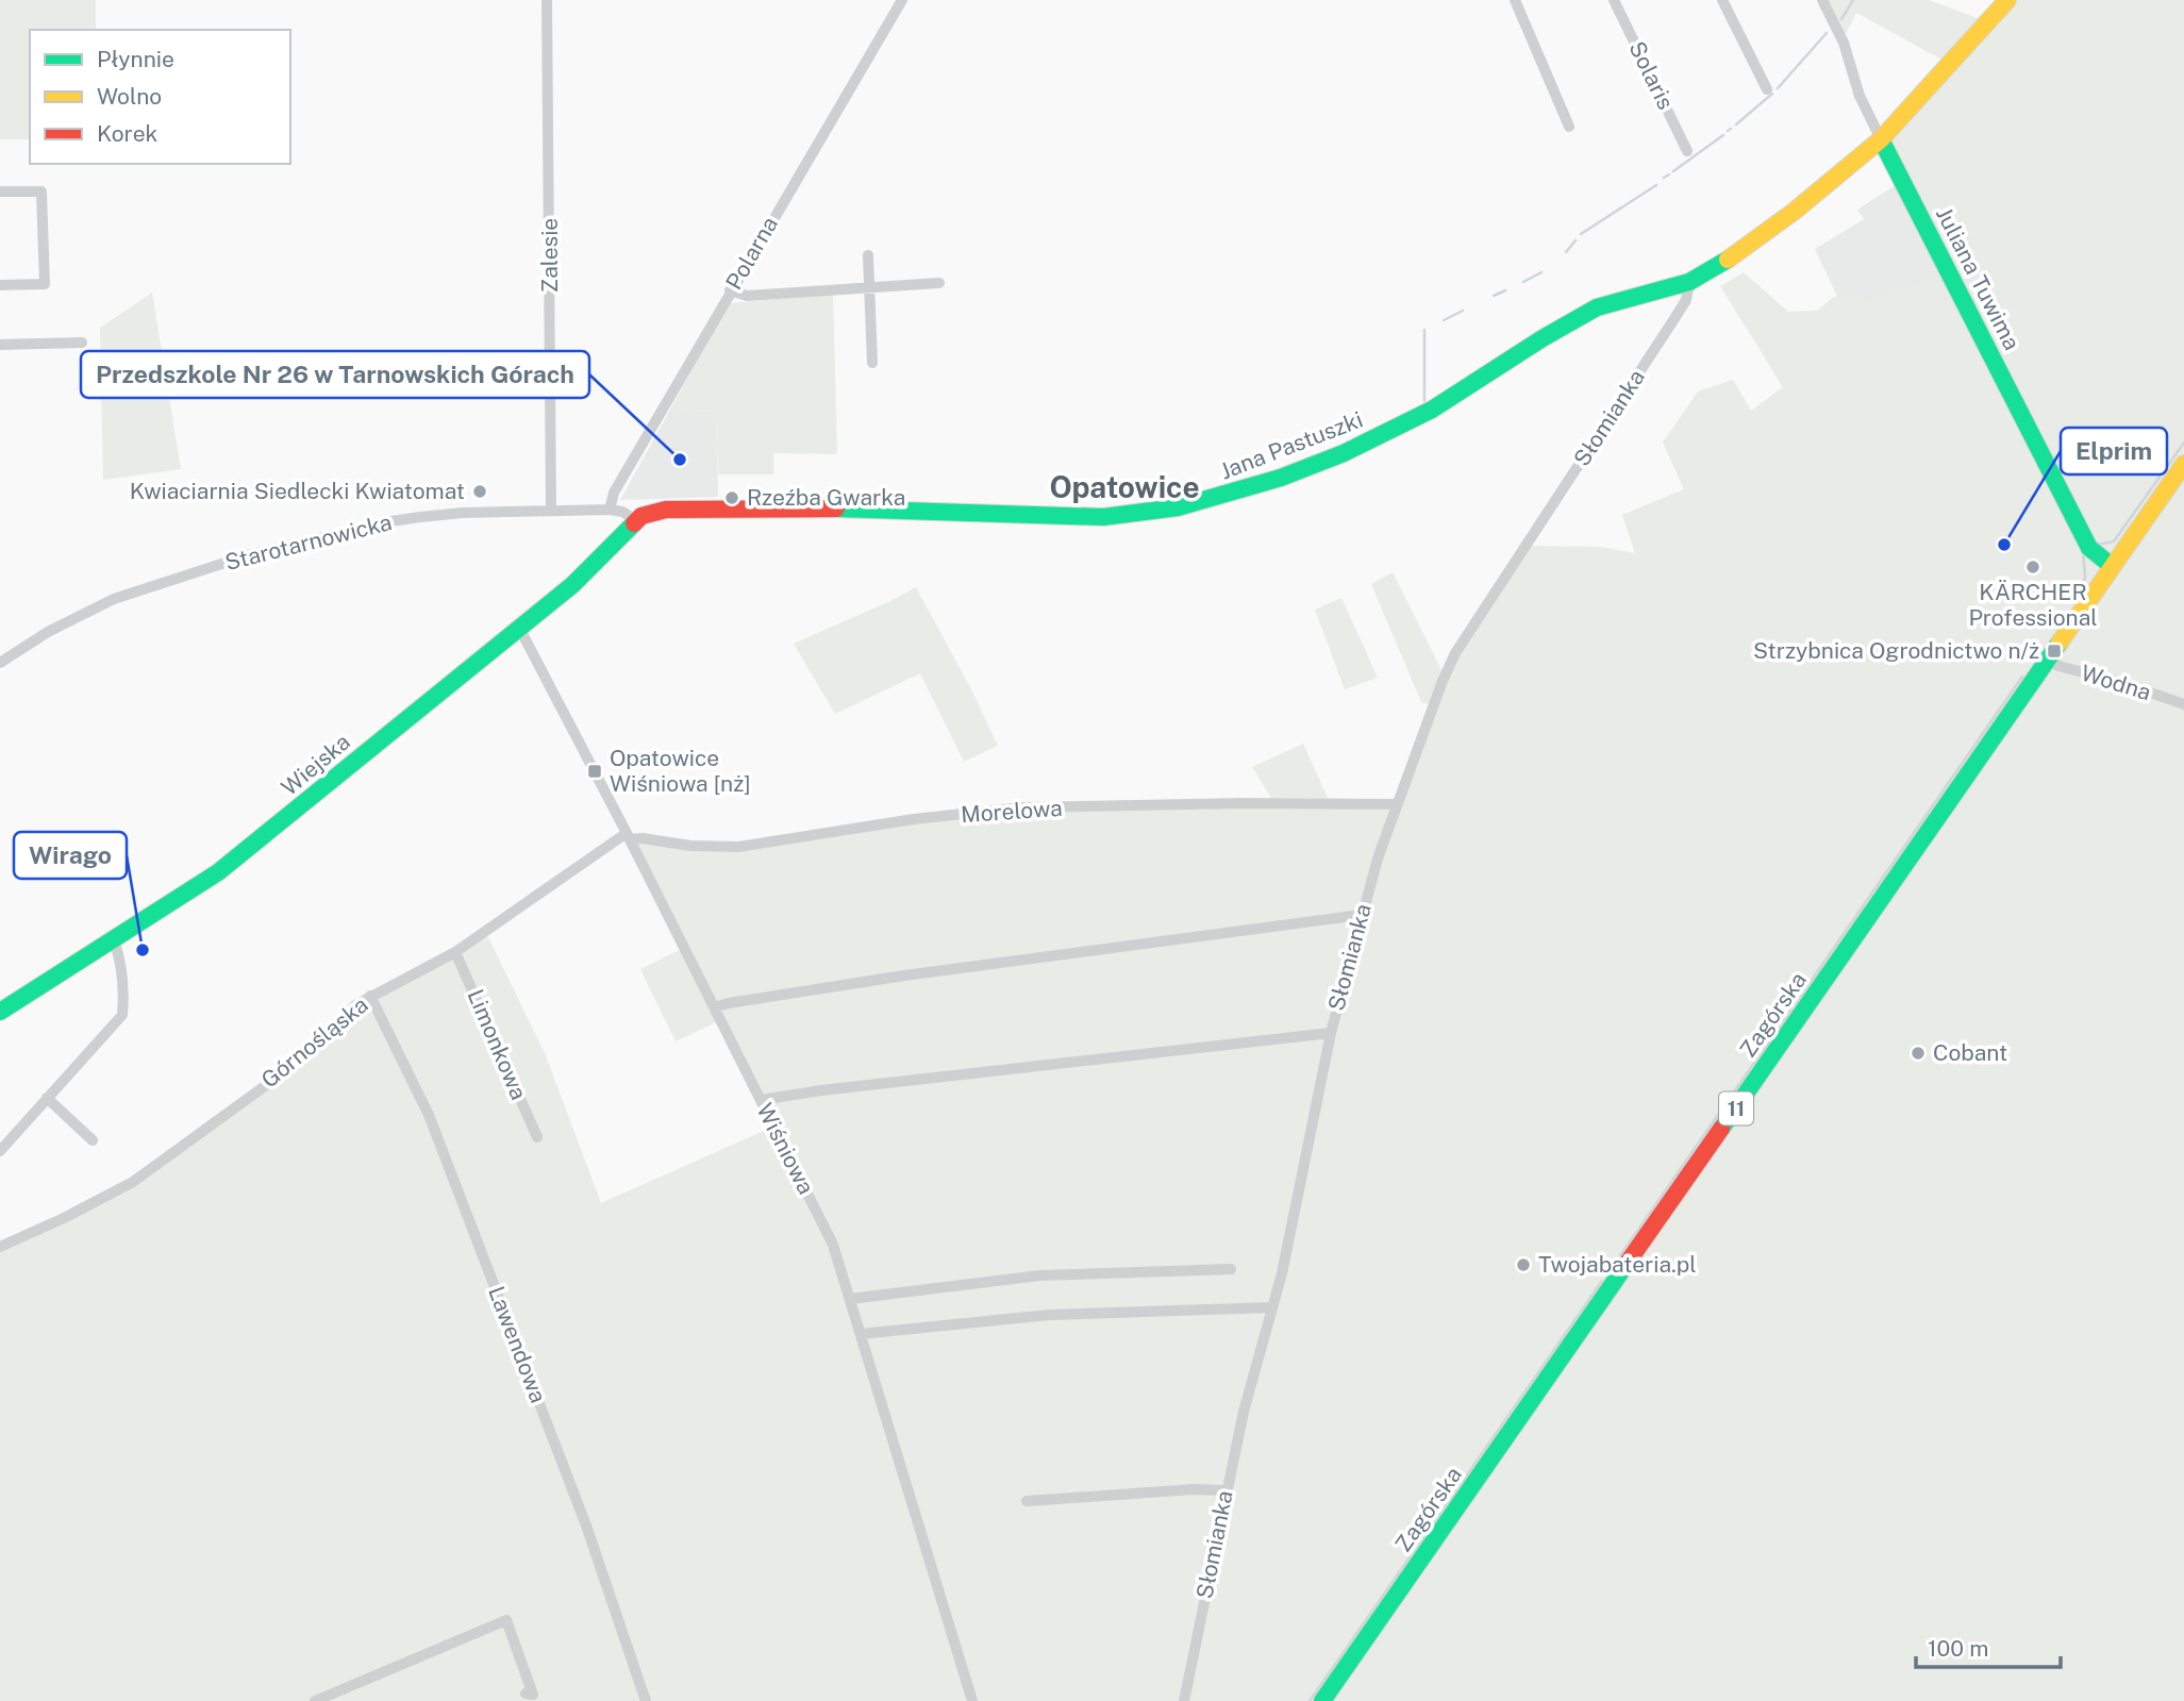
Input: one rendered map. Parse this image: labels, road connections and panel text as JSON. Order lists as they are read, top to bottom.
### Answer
{
  "streets": {
    "main road": [
      "Juliana Tuwima",
      "Jana Pastuszki",
      "Wiejska",
      "Zagórska",
      "11"
    ],
    "street": [
      "Solaris",
      "Polarna",
      "Zalesie",
      "Słomianka",
      "Starotarnowicka",
      "Wodna",
      "Morelowa",
      "Górnośląska",
      "Limonkowa",
      "Wiśniowa",
      "Lawendowa"
    ]
  },
  "crossings": [
    ["Polarna", "Starotarnowicka"],
    ["Zalesie", "Starotarnowicka"],
    ["Juliana Tuwima", "Jana Pastuszki"],
    ["Juliana Tuwima", "Zagórska"],
    ["Słomianka", "Jana Pastuszki"],
    ["Słomianka", "Morelowa"],
    ["Jana Pastuszki", "Starotarnowicka"],
    ["Jana Pastuszki", "Wiejska"],
    ["Starotarnowicka", "Wiejska"],
    ["Wodna", "Zagórska"],
    ["Wiejska", "Wiśniowa"],
    ["Morelowa", "Górnośląska"],
    ["Morelowa", "Wiśniowa"],
    ["Górnośląska", "Limonkowa"],
    ["Górnośląska", "Wiśniowa"],
    ["Górnośląska", "Lawendowa"]
  ],
  "districts": ["Opatowice"],
  "places": {
    "other": [
      "Przedszkole Nr 26 w Tarnowskich Górach",
      "Kwiaciarnia Siedlecki Kwiatomat",
      "Rzeźba Gwarka",
      "Elprim",
      "KÄRCHER Professional",
      "Wirago",
      "Cobant",
      "Twojabateria.pl"
    ],
    "transit": ["Strzybnica Ogrodnictwo n/ż", "Opatowice Wiśniowa [nż]"]
  },
  "legend": ["Płynnie", "Wolno", "Korek"],
  "scale_bar": "100 m"
}
